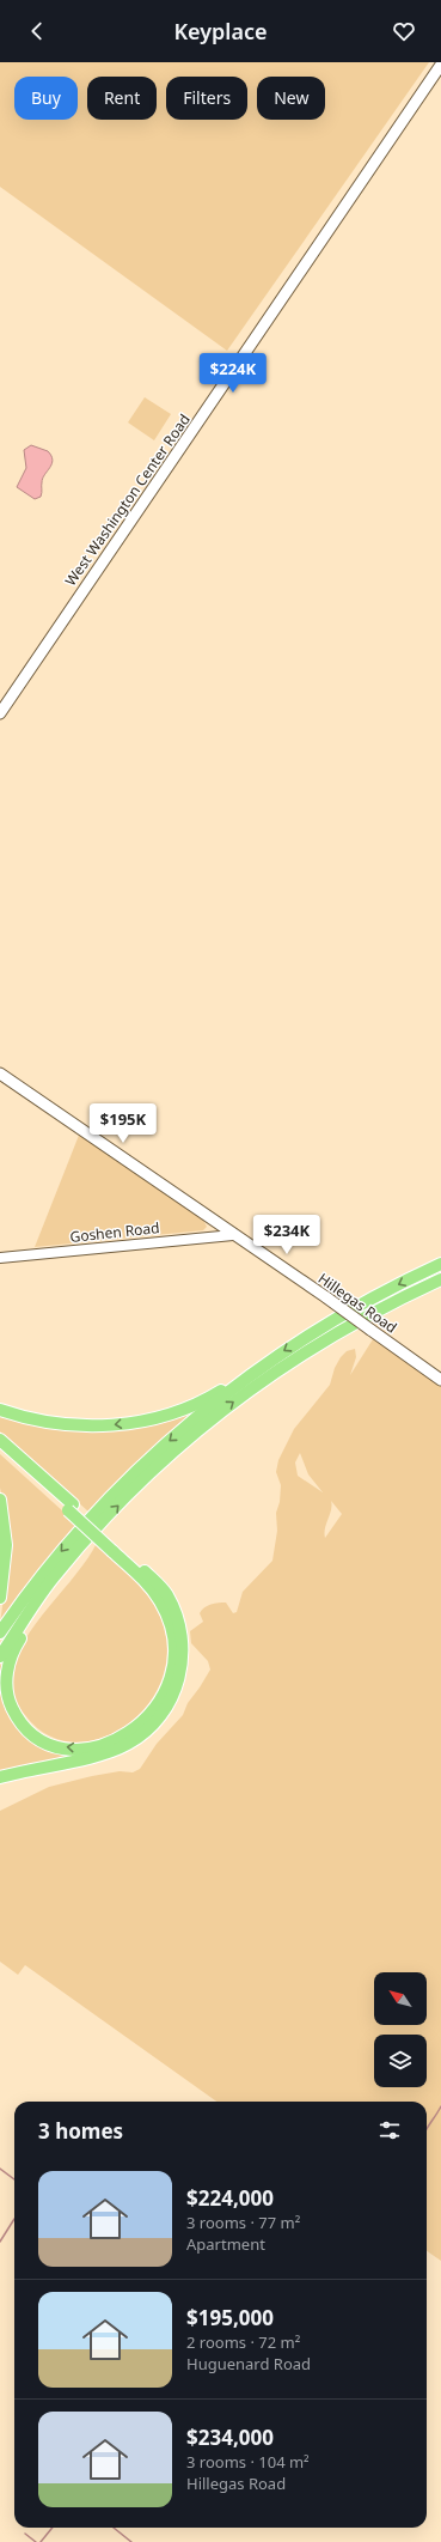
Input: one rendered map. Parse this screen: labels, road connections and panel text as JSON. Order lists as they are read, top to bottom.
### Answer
{
  "streets": {
    "main road": ["West Washington Center Road", "Hillegas Road"],
    "street": ["Goshen Road"]
  },
  "crossings": [
    ["Goshen Road", "Hillegas Road"]
  ],
  "north": "top left",
  "page": {
    "header": "Keyplace",
    "chip": [
      "Buy",
      "Rent",
      "Filters",
      "New"
    ],
    "price": ["$224K", "$195K", "$234K"],
    "heading": "3 homes",
    "list": [
      {
        "name": "$224,000",
        "note": "3 rooms · 77 m² · Apartment"
      },
      {
        "name": "$195,000",
        "note": "2 rooms · 72 m² · Huguenard Road"
      },
      {
        "name": "$234,000",
        "note": "3 rooms · 104 m² · Hillegas Road"
      }
    ]
  }
}
